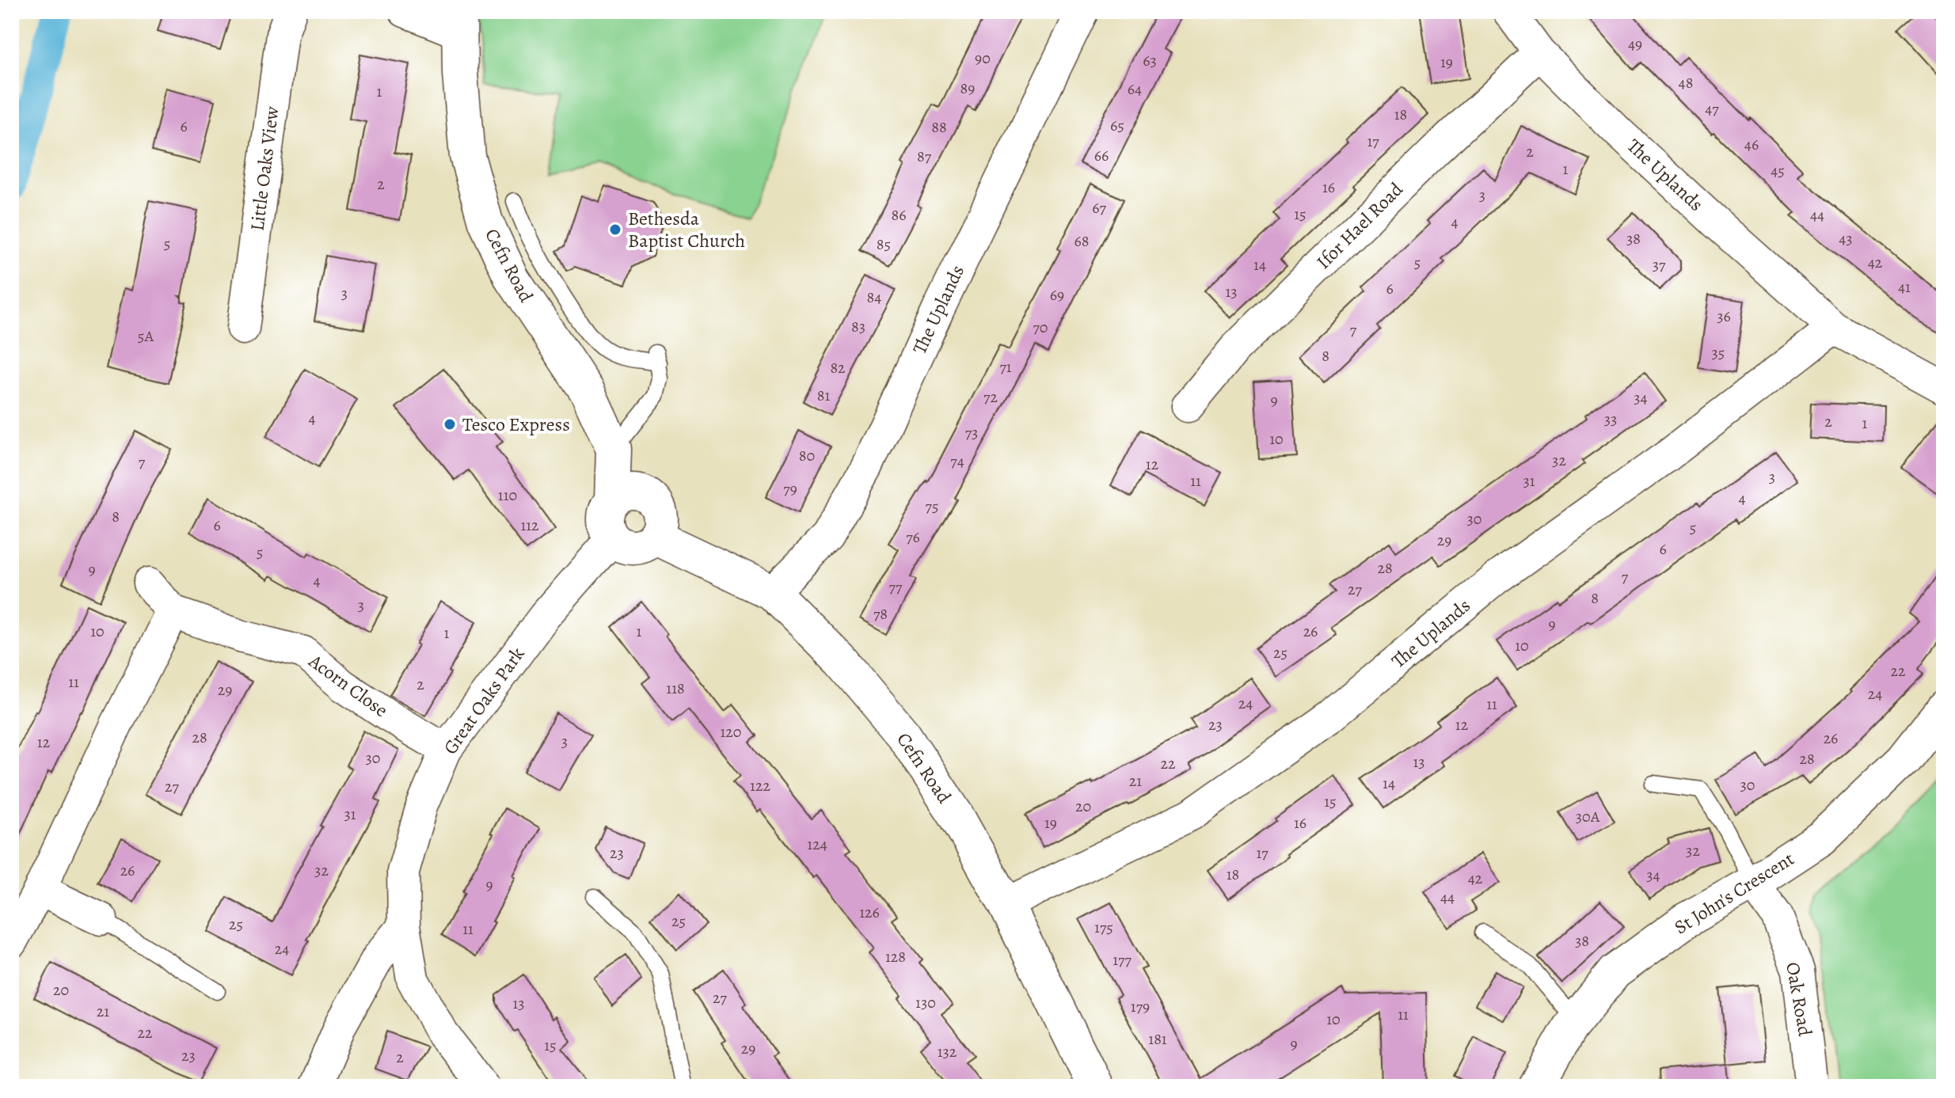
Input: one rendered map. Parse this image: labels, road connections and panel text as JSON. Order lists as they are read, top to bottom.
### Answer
{
  "streets": {
    "main road": ["Cefn Road", "St John's Crescent"],
    "street": [
      "Little Oaks View",
      "The Uplands",
      "Ifor Hael Road",
      "Acorn Close",
      "Great Oaks Park",
      "Oak Road"
    ]
  },
  "crossings": [
    ["The Uplands", "Ifor Hael Road"],
    ["The Uplands", "Cefn Road"],
    ["Cefn Road", "Great Oaks Park"],
    ["Acorn Close", "Great Oaks Park"],
    ["St John's Crescent", "Oak Road"]
  ],
  "places": ["Bethesda Baptist Church", "Tesco Express"],
  "house_numbers": [
    "49",
    "90",
    "63",
    "19",
    "48",
    "89",
    "64",
    "1",
    "47",
    "18",
    "65",
    "6",
    "88",
    "17",
    "46",
    "2",
    "66",
    "87",
    "1",
    "45",
    "2",
    "16",
    "3",
    "67",
    "15",
    "86",
    "44",
    "4",
    "38",
    "43",
    "68",
    "5",
    "85",
    "5",
    "42",
    "14",
    "37",
    "41",
    "6",
    "13",
    "3",
    "69",
    "84",
    "36",
    "83",
    "70",
    "7",
    "5A",
    "35",
    "8",
    "71",
    "82",
    "81",
    "72",
    "34",
    "9",
    "4",
    "33",
    "2",
    "1",
    "73",
    "10",
    "80",
    "32",
    "74",
    "7",
    "12",
    "3",
    "11",
    "31",
    "79",
    "110",
    "4",
    "75",
    "8",
    "30",
    "6",
    "112",
    "5",
    "76",
    "29",
    "6",
    "5",
    "28",
    "9",
    "7",
    "4",
    "77",
    "27",
    "8",
    "3",
    "78",
    "9",
    "10",
    "1",
    "26",
    "1",
    "10",
    "25",
    "22",
    "11",
    "2",
    "118",
    "29",
    "24",
    "24",
    "11",
    "23",
    "12",
    "120",
    "28",
    "26",
    "3",
    "12",
    "30",
    "28",
    "13",
    "22",
    "21",
    "14",
    "30",
    "122",
    "27",
    "15",
    "20",
    "31",
    "30A",
    "19",
    "16",
    "124",
    "32",
    "23",
    "17",
    "26",
    "32",
    "18",
    "34",
    "42",
    "9",
    "44",
    "126",
    "25",
    "25",
    "175",
    "11",
    "38",
    "24",
    "128",
    "177",
    "20",
    "27",
    "130",
    "13",
    "179",
    "21",
    "11",
    "10",
    "22",
    "181",
    "9",
    "15",
    "29",
    "132",
    "23",
    "2"
  ]
}
